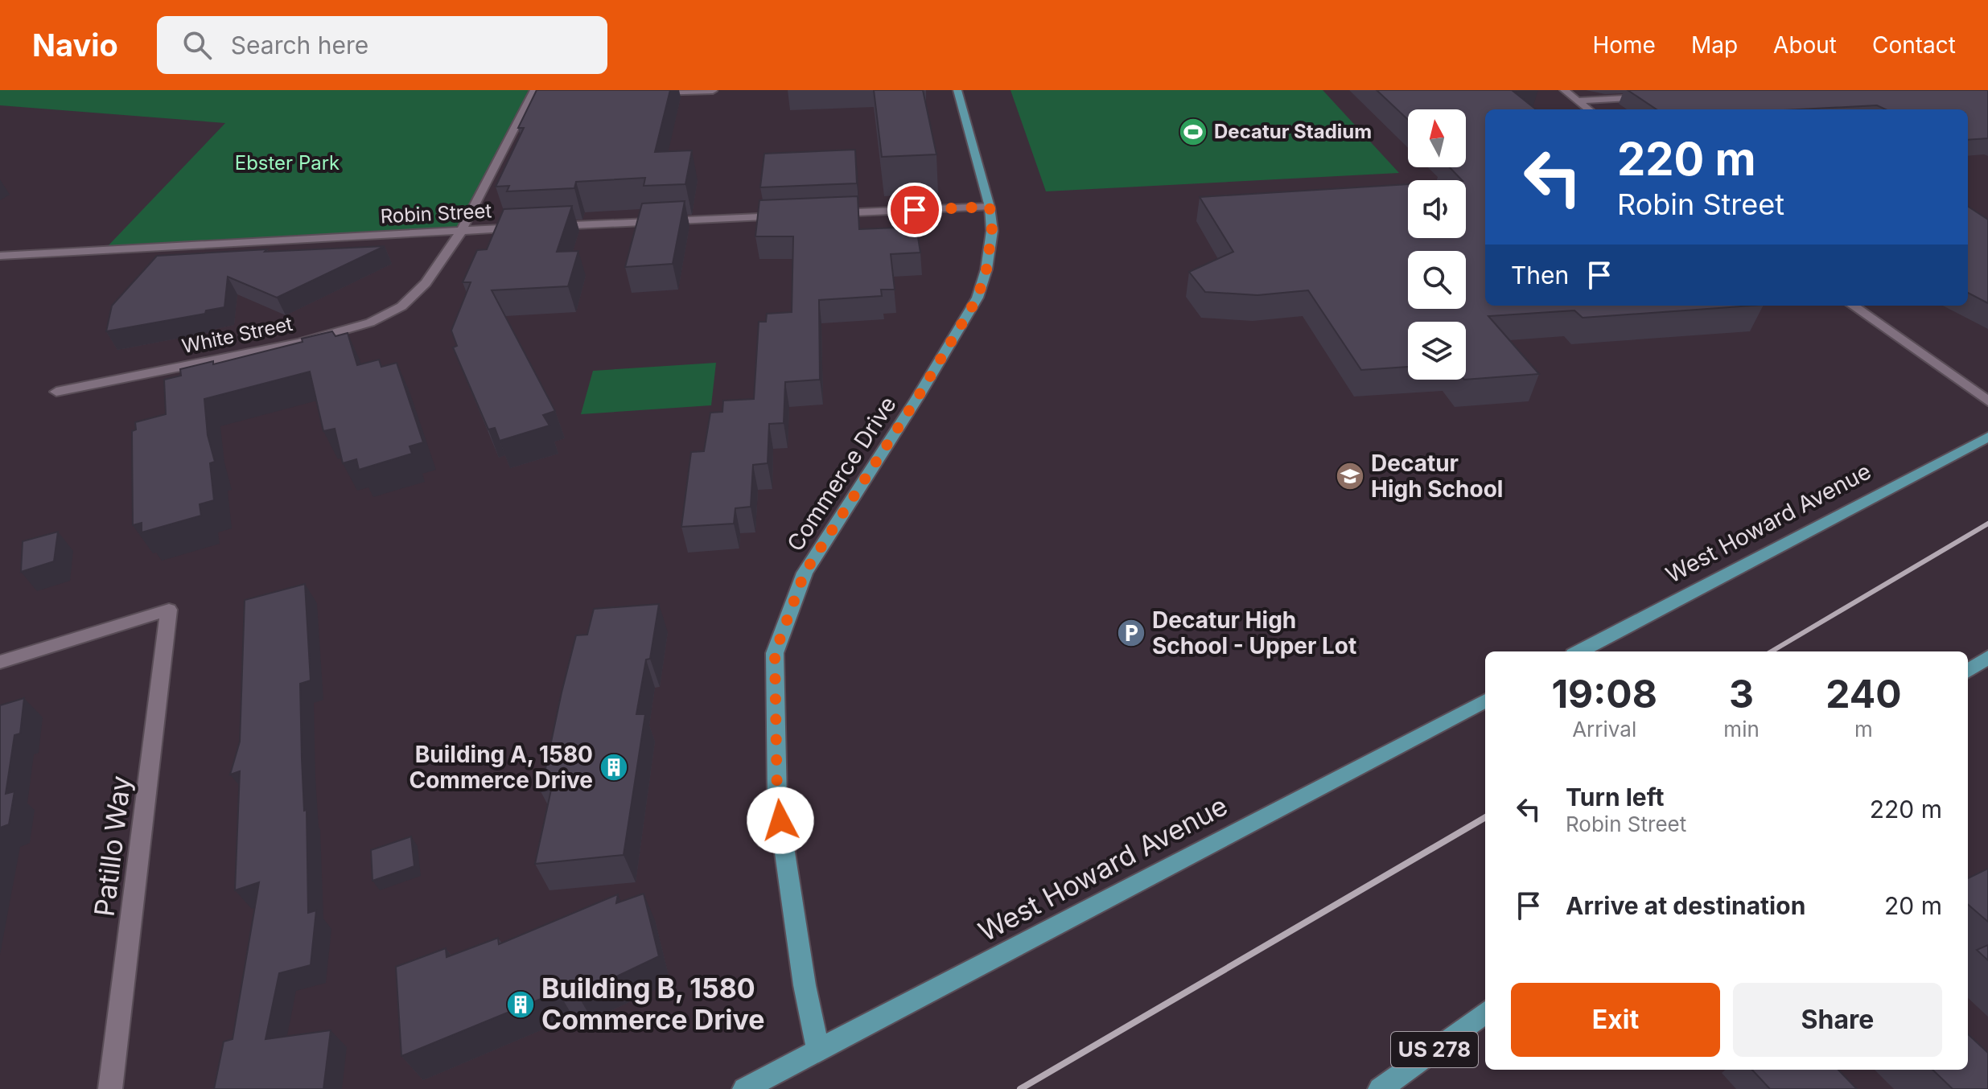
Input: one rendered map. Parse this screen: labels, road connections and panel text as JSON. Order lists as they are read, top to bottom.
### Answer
{
  "streets": {
    "main road": ["Commerce Drive", "West Howard Avenue", "US 278"],
    "street": ["Robin Street", "White Street", "Patillo Way"]
  },
  "crossings": [
    ["Robin Street", "White Street"],
    ["Commerce Drive", "West Howard Avenue"]
  ],
  "parks": ["Ebster Park"],
  "places": {
    "sports": ["Decatur Stadium"],
    "school or university": ["Decatur High School"],
    "parking": ["Decatur High School - Upper Lot"],
    "building": ["Building A, 1580 Commerce Drive", "Building B, 1580 Commerce Drive"]
  },
  "north": "top",
  "page": {
    "header": "Navio",
    "search": "Search here",
    "nav": [
      "Home",
      "Map",
      "About",
      "Contact"
    ],
    "turn": ["220 m", "Robin Street"],
    "then": "Then",
    "eta": [
      "19:08",
      "Arrival",
      "3",
      "min",
      "240",
      "m"
    ],
    "list": [
      {
        "name": "Turn left",
        "note": "Robin Street",
        "value": "220 m"
      },
      {
        "name": "Arrive at destination",
        "value": "20 m"
      }
    ],
    "buttons": ["Exit", "Share"]
  }
}
